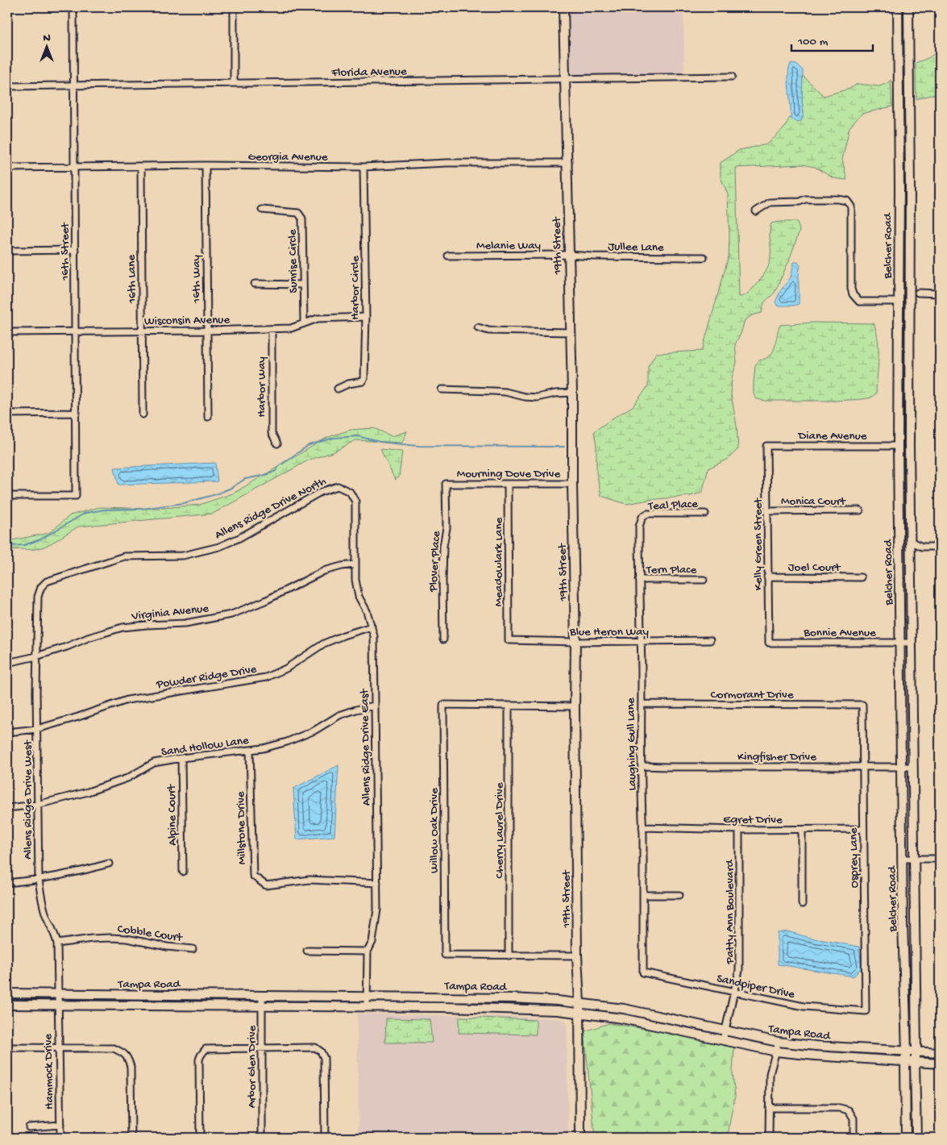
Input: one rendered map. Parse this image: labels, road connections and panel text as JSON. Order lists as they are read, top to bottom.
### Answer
{
  "streets": {
    "main road": ["19th Street", "Belcher Road", "Tampa Road"],
    "street": [
      "Florida Avenue",
      "Georgia Avenue",
      "Melanie Way",
      "Jullee Lane",
      "16th Street",
      "Sunrise Circle",
      "16th Lane",
      "16th Way",
      "Harbor Circle",
      "Wisconsin Avenue",
      "Harbor Way",
      "Diane Avenue",
      "Mourning Dove Drive",
      "Monica Court",
      "Teal Place",
      "Allens Ridge Drive North",
      "Kelly Green Street",
      "Plover Place",
      "Meadowlark Lane",
      "Joel Court",
      "Tern Place",
      "Virginia Avenue",
      "Blue Heron Way",
      "Bonnie Avenue",
      "Powder Ridge Drive",
      "Cormorant Drive",
      "Laughing Gull Lane",
      "Sand Hollow Lane",
      "Allens Ridge Drive East",
      "Kingfisher Drive",
      "Allens Ridge Drive West",
      "Alpine Court",
      "Egret Drive",
      "Millstone Drive",
      "Willow Oak Drive",
      "Cherry Laurel Drive",
      "Osprey Lane",
      "Patty Ann Boulevard",
      "Cobble Court",
      "Sandpiper Drive",
      "Arbor Glen Drive",
      "Hammock Drive"
    ]
  },
  "crossings": [
    ["Florida Avenue", "19th Street"],
    ["Florida Avenue", "16th Street"],
    ["Georgia Avenue", "19th Street"],
    ["Georgia Avenue", "16th Street"],
    ["Georgia Avenue", "16th Lane"],
    ["Georgia Avenue", "16th Way"],
    ["Georgia Avenue", "Harbor Circle"],
    ["Melanie Way", "19th Street"],
    ["Melanie Way", "Jullee Lane"],
    ["19th Street", "Jullee Lane"],
    ["19th Street", "Mourning Dove Drive"],
    ["19th Street", "Blue Heron Way"],
    ["19th Street", "Willow Oak Drive"],
    ["19th Street", "Tampa Road"],
    ["Belcher Road", "Diane Avenue"],
    ["Belcher Road", "Bonnie Avenue"],
    ["Belcher Road", "Kingfisher Drive"],
    ["Belcher Road", "Tampa Road"],
    ["16th Street", "Wisconsin Avenue"],
    ["Sunrise Circle", "Wisconsin Avenue"],
    ["16th Lane", "Wisconsin Avenue"],
    ["16th Way", "Wisconsin Avenue"],
    ["Harbor Circle", "Wisconsin Avenue"],
    ["Wisconsin Avenue", "Harbor Way"],
    ["Diane Avenue", "Kelly Green Street"],
    ["Mourning Dove Drive", "Plover Place"],
    ["Mourning Dove Drive", "Meadowlark Lane"],
    ["Monica Court", "Kelly Green Street"],
    ["Teal Place", "Laughing Gull Lane"],
    ["Allens Ridge Drive North", "Allens Ridge Drive East"],
    ["Allens Ridge Drive North", "Allens Ridge Drive West"],
    ["Kelly Green Street", "Joel Court"],
    ["Kelly Green Street", "Bonnie Avenue"],
    ["Meadowlark Lane", "Blue Heron Way"],
    ["Tern Place", "Laughing Gull Lane"],
    ["Virginia Avenue", "Allens Ridge Drive East"],
    ["Virginia Avenue", "Allens Ridge Drive West"],
    ["Blue Heron Way", "Laughing Gull Lane"],
    ["Powder Ridge Drive", "Allens Ridge Drive East"],
    ["Powder Ridge Drive", "Allens Ridge Drive West"],
    ["Cormorant Drive", "Laughing Gull Lane"],
    ["Cormorant Drive", "Osprey Lane"],
    ["Laughing Gull Lane", "Kingfisher Drive"],
    ["Laughing Gull Lane", "Egret Drive"],
    ["Laughing Gull Lane", "Sandpiper Drive"],
    ["Sand Hollow Lane", "Allens Ridge Drive East"],
    ["Sand Hollow Lane", "Allens Ridge Drive West"],
    ["Sand Hollow Lane", "Alpine Court"],
    ["Sand Hollow Lane", "Millstone Drive"],
    ["Allens Ridge Drive East", "Millstone Drive"],
    ["Allens Ridge Drive East", "Tampa Road"],
    ["Kingfisher Drive", "Osprey Lane"],
    ["Allens Ridge Drive West", "Cobble Court"],
    ["Allens Ridge Drive West", "Tampa Road"],
    ["Allens Ridge Drive West", "Hammock Drive"],
    ["Egret Drive", "Osprey Lane"],
    ["Egret Drive", "Patty Ann Boulevard"],
    ["Willow Oak Drive", "Cherry Laurel Drive"],
    ["Osprey Lane", "Sandpiper Drive"],
    ["Patty Ann Boulevard", "Tampa Road"],
    ["Patty Ann Boulevard", "Sandpiper Drive"],
    ["Tampa Road", "Arbor Glen Drive"],
    ["Tampa Road", "Hammock Drive"]
  ],
  "scale_bar": "100 m",
  "north": "top"
}
